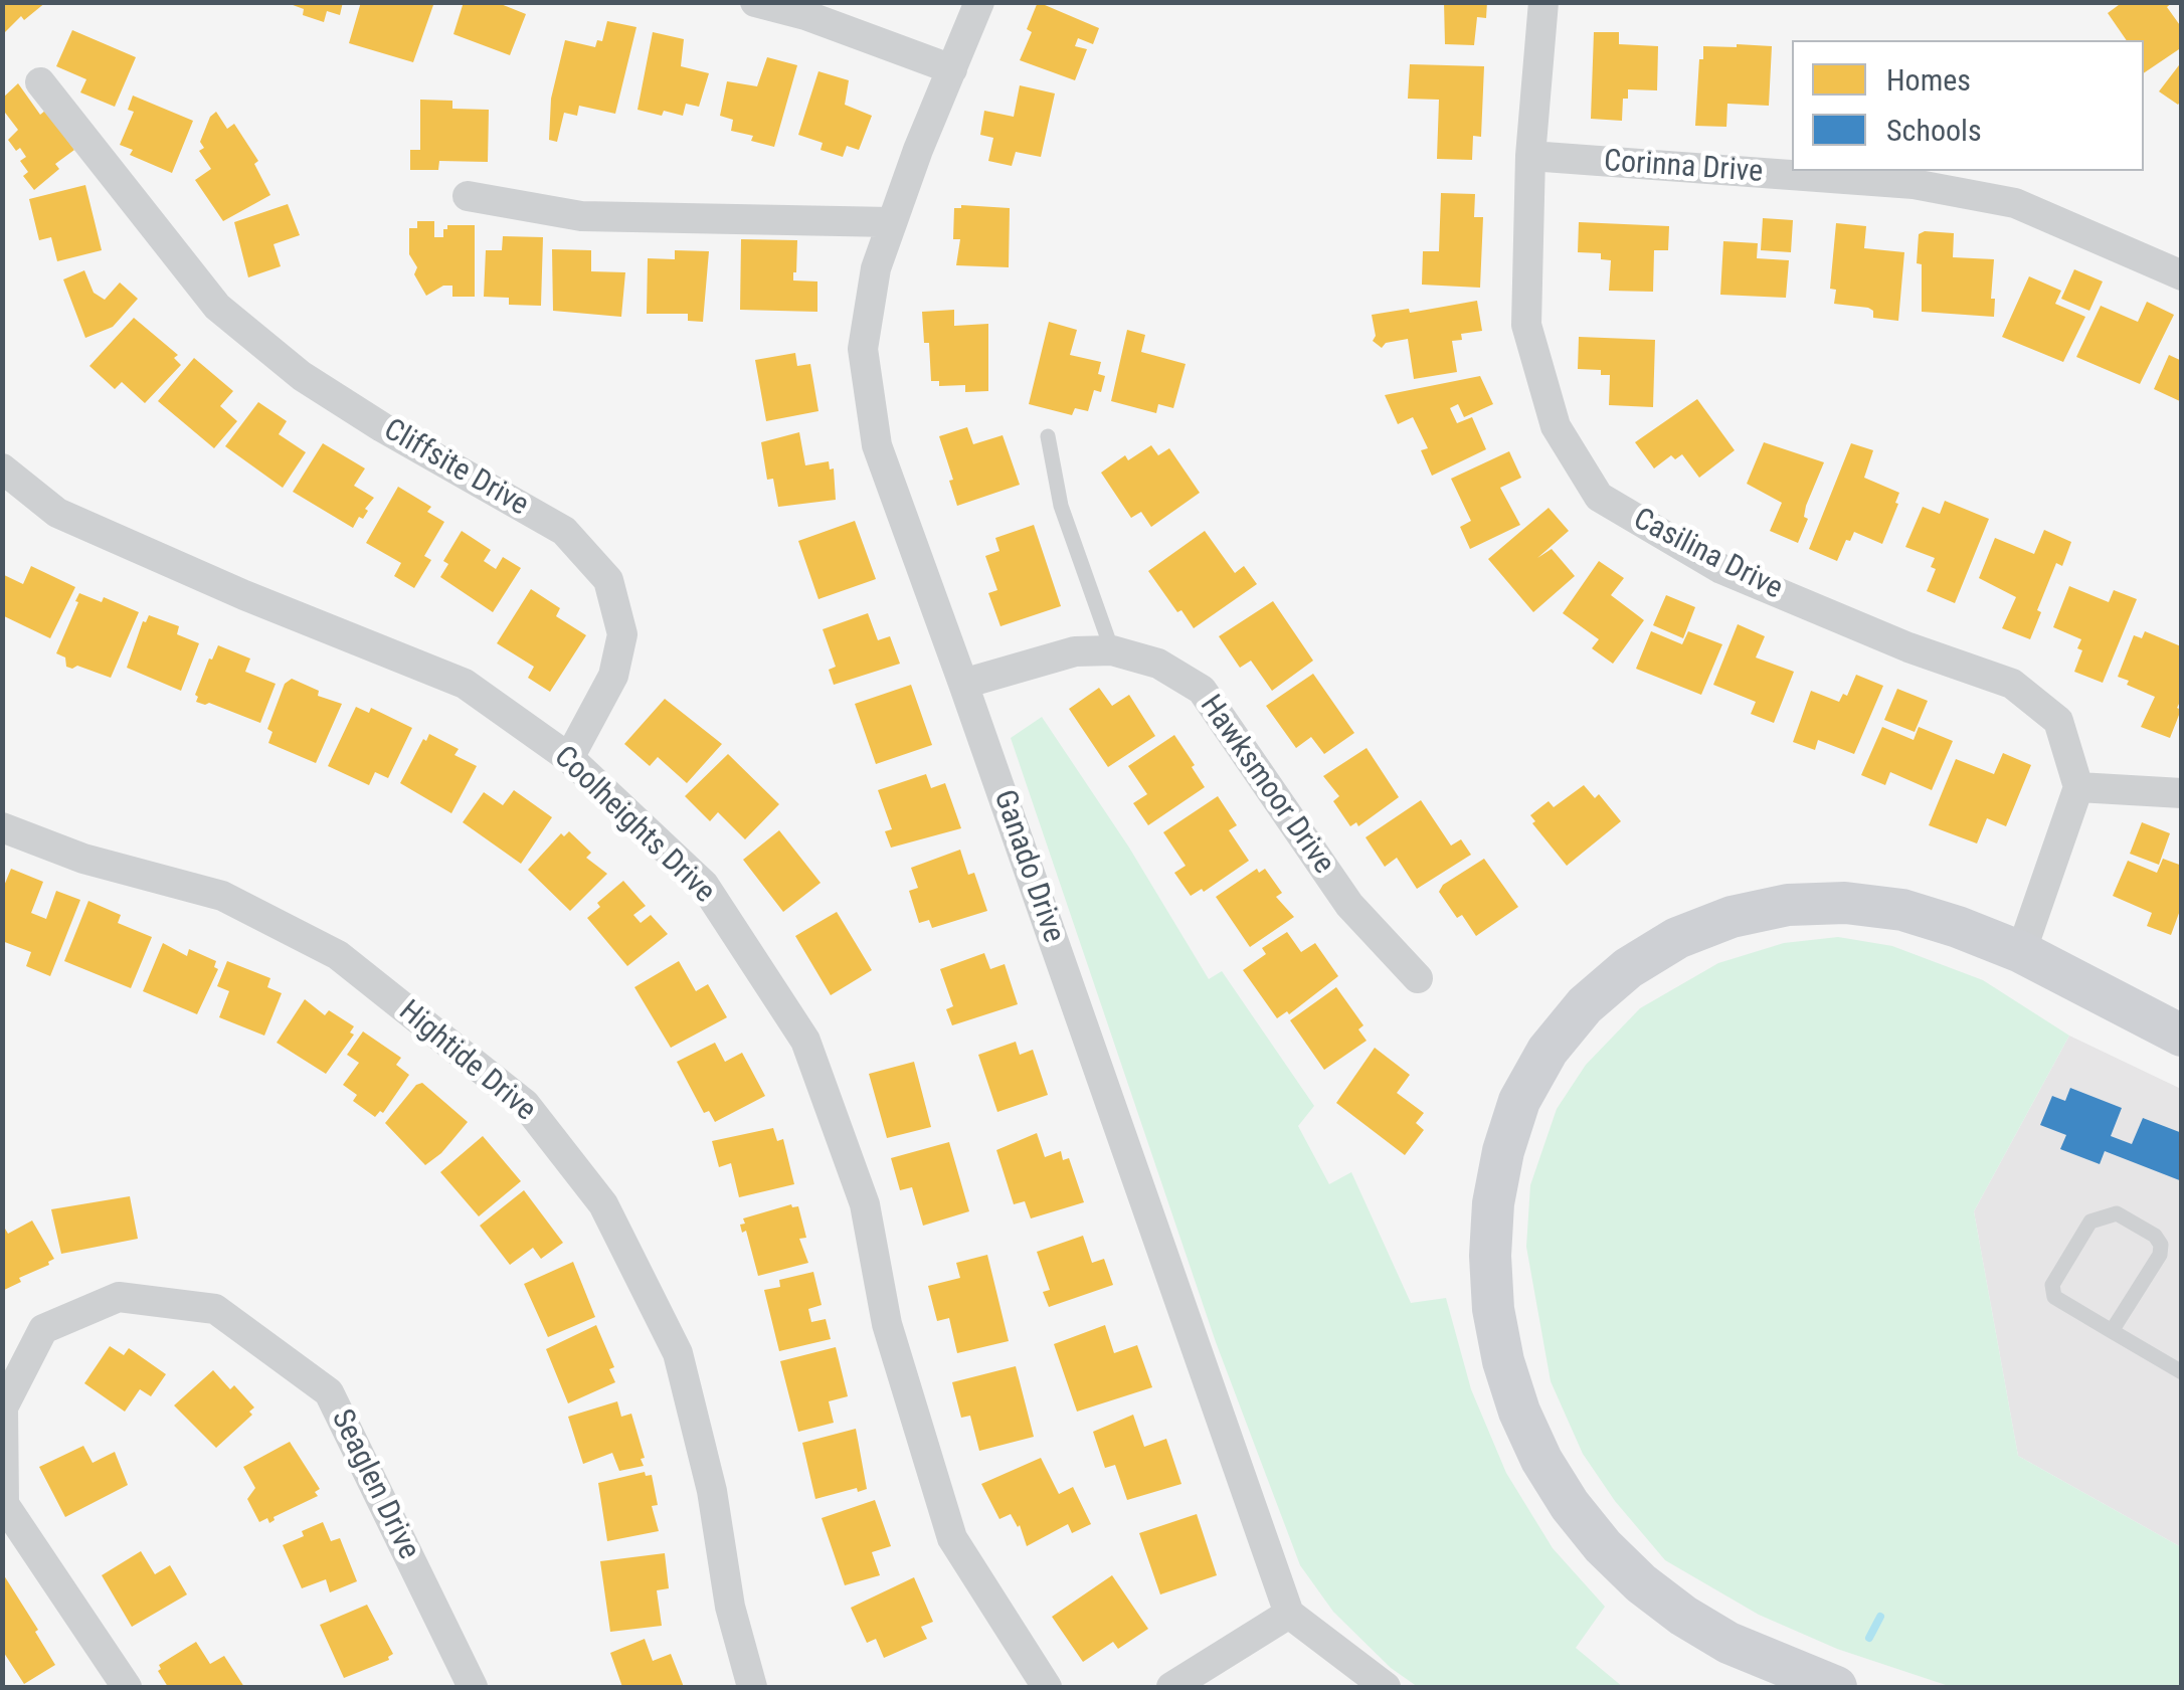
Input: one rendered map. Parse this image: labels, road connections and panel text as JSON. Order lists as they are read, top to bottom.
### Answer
{
  "streets": {
    "street": [
      "Corinna Drive",
      "Cliffsite Drive",
      "Casilina Drive",
      "Hawksmoor Drive",
      "Coolheights Drive",
      "Ganado Drive",
      "Hightide Drive",
      "Seaglen Drive"
    ]
  },
  "crossings": [
    ["Corinna Drive", "Casilina Drive"],
    ["Cliffsite Drive", "Coolheights Drive"],
    ["Hawksmoor Drive", "Ganado Drive"]
  ],
  "legend": ["Homes", "Schools"]
}
